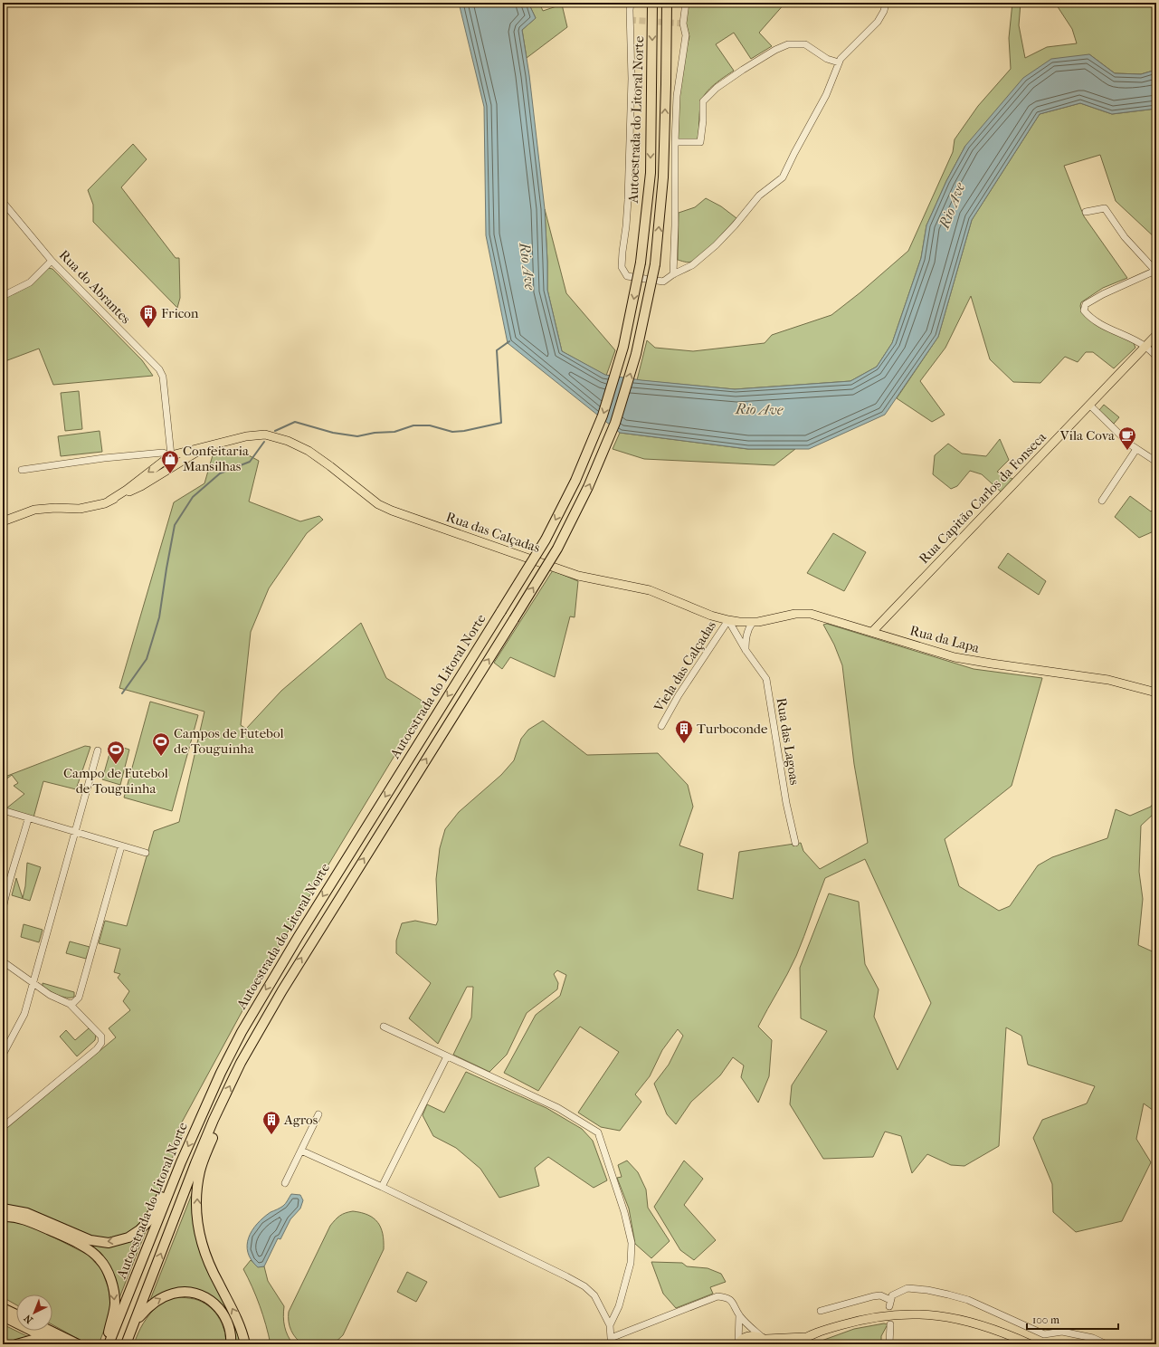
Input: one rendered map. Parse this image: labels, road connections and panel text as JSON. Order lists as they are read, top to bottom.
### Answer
{
  "streets": {
    "highway": ["Autoestrada do Litoral Norte"],
    "main road": ["Rua Capitão Carlos da Fonseca", "Rua das Calçadas", "Rua da Lapa"],
    "street": ["Rua do Abrantes", "Viela das Calçadas", "Rua das Lagoas"]
  },
  "crossings": [
    ["Rua Capitão Carlos da Fonseca", "Rua da Lapa"],
    ["Rua das Calçadas", "Rua da Lapa"],
    ["Rua das Calçadas", "Viela das Calçadas"],
    ["Rua das Calçadas", "Rua das Lagoas"],
    ["Rua da Lapa", "Viela das Calçadas"],
    ["Rua da Lapa", "Rua das Lagoas"],
    ["Viela das Calçadas", "Rua das Lagoas"]
  ],
  "water": ["Rio Ave"],
  "places": {
    "building": ["Fricon", "Turboconde", "Agros"],
    "cafe": ["Vila Cova"],
    "shop": ["Confeitaria Mansilhas"],
    "sports": ["Campos de Futebol de Touguinha", "Campo de Futebol de Touguinha"]
  },
  "scale_bar": "100 m",
  "north": "bottom left"
}
